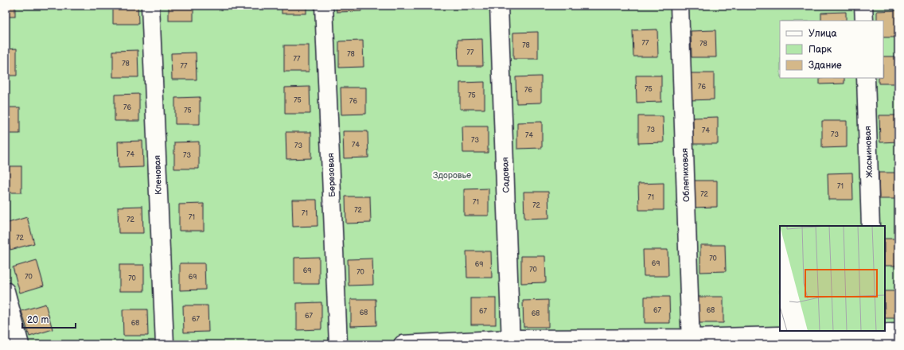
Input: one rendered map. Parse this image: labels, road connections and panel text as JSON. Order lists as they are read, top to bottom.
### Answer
{
  "streets": {
    "street": [
      "Жасминовая",
      "Кленовая",
      "Березовая",
      "Садовая",
      "Облепиховая"
    ]
  },
  "parks": ["Здоровье"],
  "house_numbers": [
    "77",
    "78",
    "78",
    "77",
    "78",
    "77",
    "78",
    "77",
    "76",
    "75",
    "76",
    "75",
    "75",
    "76",
    "76",
    "75",
    "73",
    "74",
    "73",
    "74",
    "73",
    "74",
    "73",
    "74",
    "73",
    "71",
    "72",
    "71",
    "71",
    "72",
    "72",
    "71",
    "71",
    "72",
    "72",
    "70",
    "69",
    "69",
    "70",
    "69",
    "70",
    "70",
    "69",
    "70",
    "67",
    "68",
    "67",
    "68",
    "68",
    "67",
    "67",
    "68"
  ],
  "legend": ["Улица", "Парк", "Здание"],
  "scale_bar": "20 m"
}
